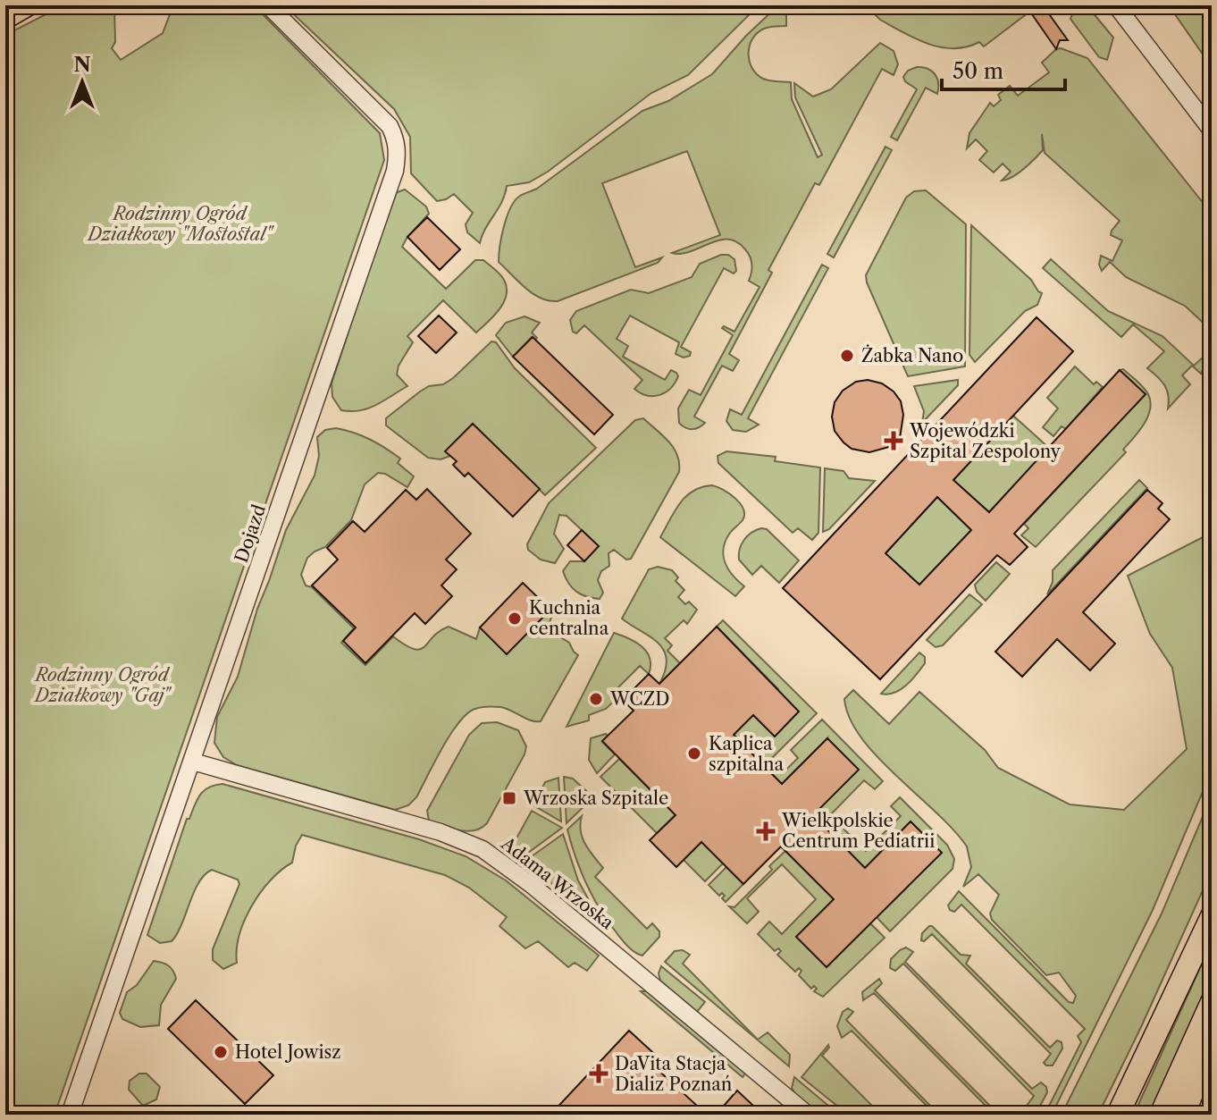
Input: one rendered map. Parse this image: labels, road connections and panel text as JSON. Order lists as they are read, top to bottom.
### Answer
{
  "streets": {
    "street": ["Dojazd", "Adama Wrzoska"]
  },
  "crossings": [
    ["Dojazd", "Adama Wrzoska"]
  ],
  "parks": ["Rodzinny Ogród Działkowy \"Mostostal\"", "Rodzinny Ogród Działkowy \"Gaj\""],
  "places": {
    "other": [
      "Żabka Nano",
      "Kuchnia centralna",
      "WCZD",
      "Kaplica szpitalna",
      "Hotel Jowisz"
    ],
    "health": ["Wojewódzki Szpital Zespolony", "Wielkpolskie Centrum Pediatrii", "DaVita Stacja Dializ Poznań"],
    "transit": ["Wrzoska Szpitale"]
  },
  "scale_bar": "50 m",
  "north": "top"
}
